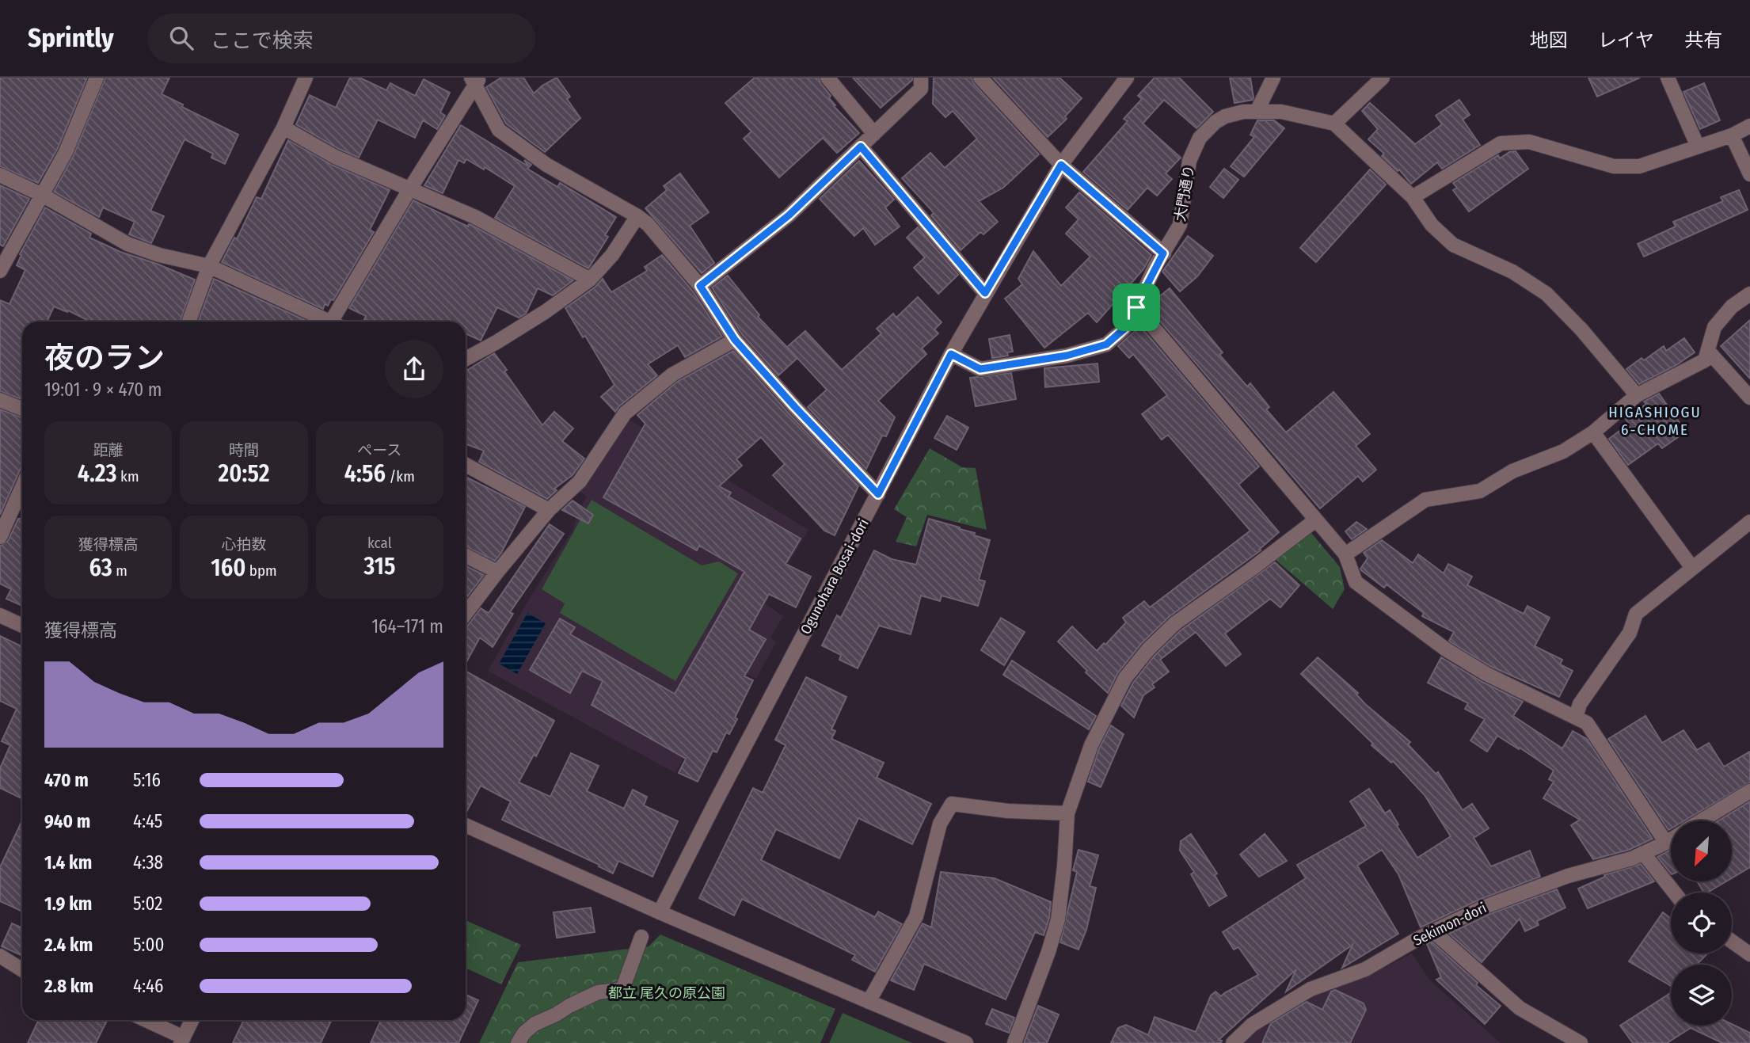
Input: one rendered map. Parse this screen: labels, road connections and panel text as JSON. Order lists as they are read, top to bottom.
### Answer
{
  "streets": {
    "street": ["大門通り", "Ogunohara Bosai-dori", "Sekimon-dori"]
  },
  "crossings": [
    ["大門通り", "Ogunohara Bosai-dori"]
  ],
  "districts": ["HIGASHIOGU 6-CHOME"],
  "parks": ["都立 尾久の原公園"],
  "north": "bottom left",
  "page": {
    "header": "Sprintly",
    "search": "ここで検索",
    "nav": ["地図", "レイヤ", "共有"],
    "heading": ["夜のラン", "19:01 · 9 × 470 m"],
    "stats": [
      ["距離", "4.23 km"],
      ["時間", "20:52"],
      ["ペース", "4:56 /km"],
      ["獲得標高", "63 m"],
      ["心拍数", "160 bpm"],
      ["kcal", "315"]
    ],
    "chart": ["獲得標高", "164–171 m"],
    "list": [
      {
        "name": "470 m",
        "note": "5:16"
      },
      {
        "name": "940 m",
        "note": "4:45"
      },
      {
        "name": "1.4 km",
        "note": "4:38"
      },
      {
        "name": "1.9 km",
        "note": "5:02"
      },
      {
        "name": "2.4 km",
        "note": "5:00"
      },
      {
        "name": "2.8 km",
        "note": "4:46"
      }
    ]
  }
}
